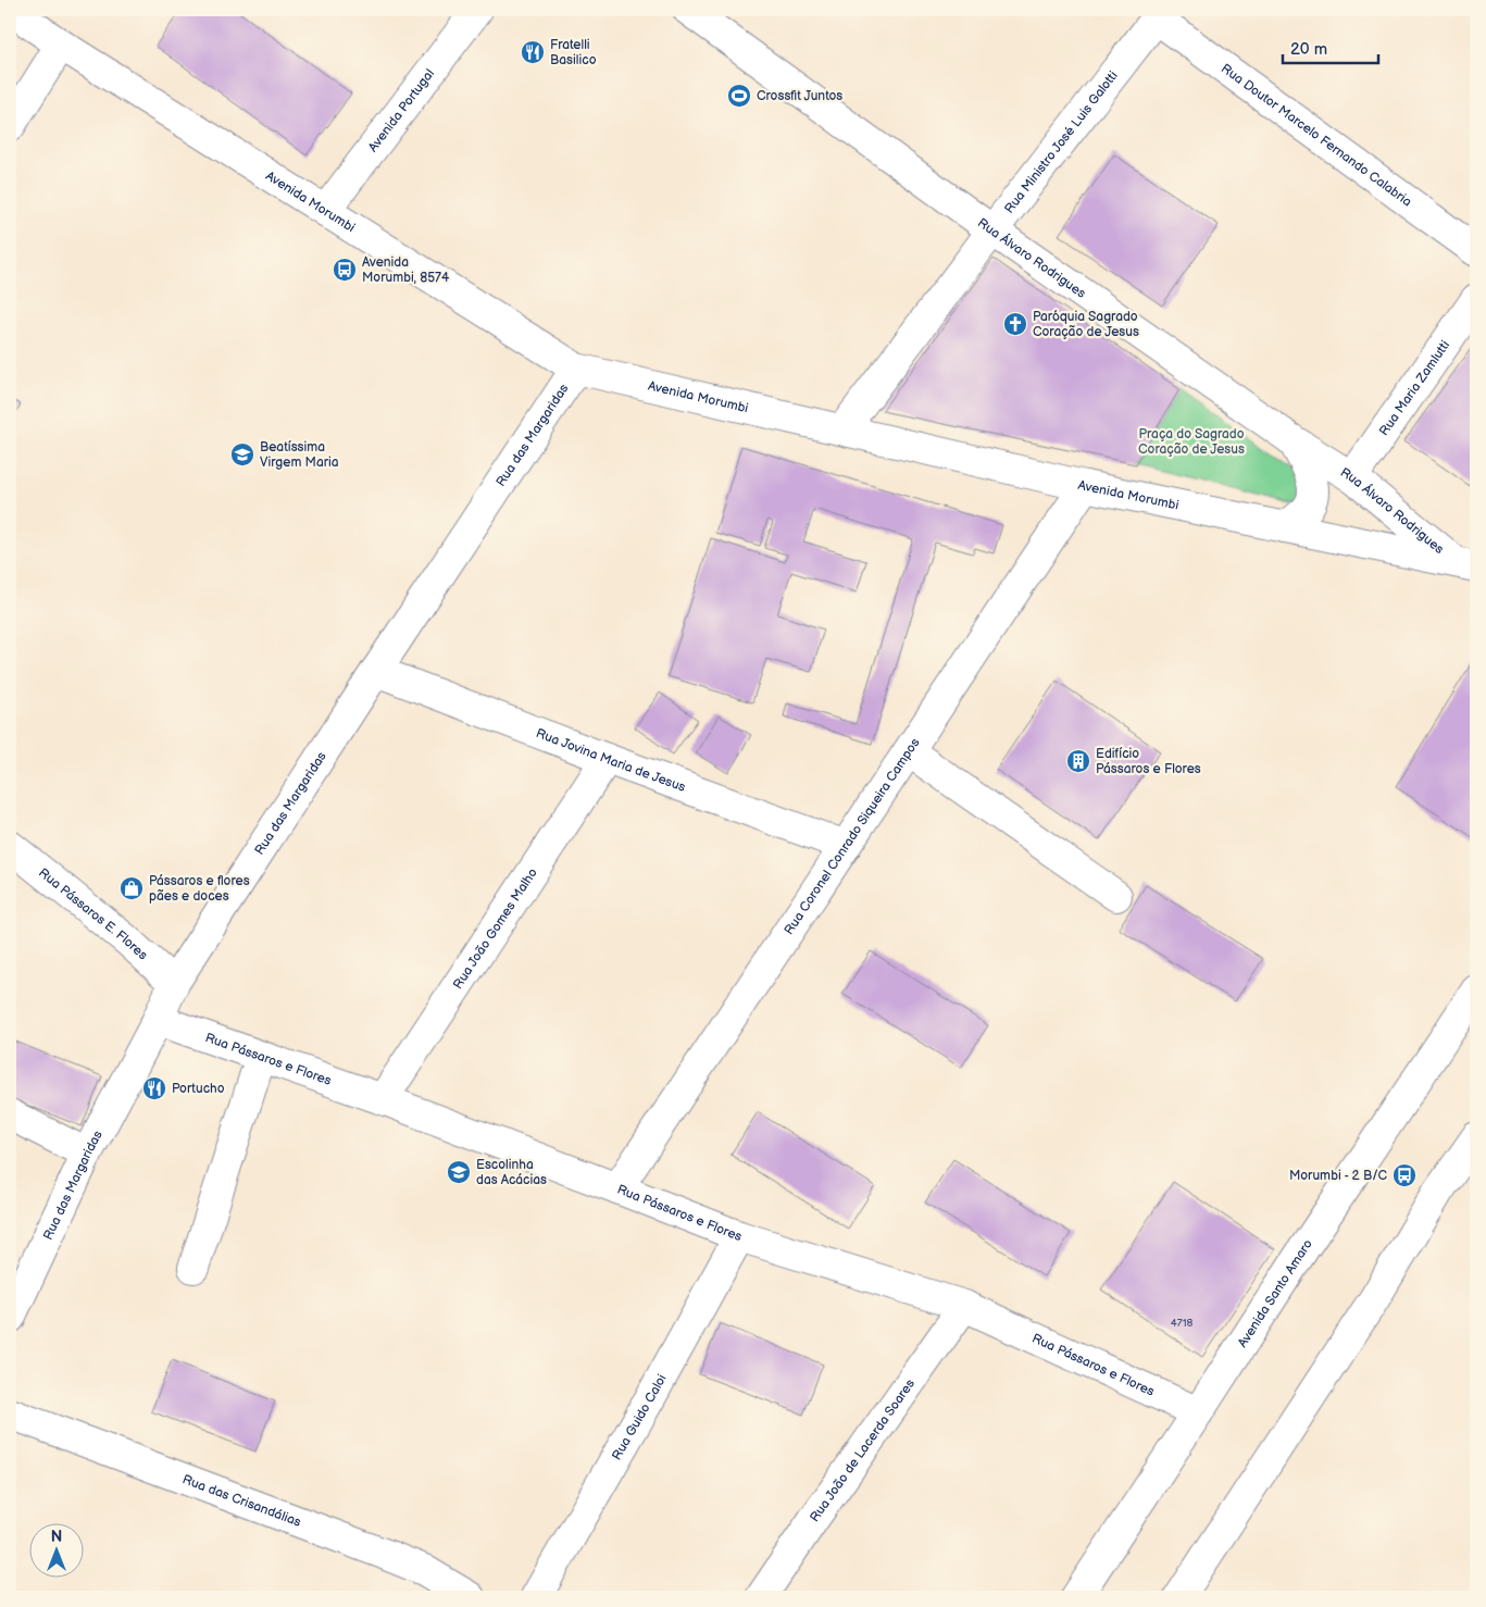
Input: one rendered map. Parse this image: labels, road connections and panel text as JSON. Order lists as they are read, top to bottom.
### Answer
{
  "streets": {
    "street": [
      "Avenida Portugal",
      "Rua Doutor Marcelo Fernando Calabria",
      "Rua Ministro José Luis Galotti",
      "Avenida Morumbi",
      "Rua Álvaro Rodrigues",
      "Rua Maria Zamlutti",
      "Rua das Margaridas",
      "Rua Jovina Maria de Jesus",
      "Rua Coronel Conrado Siqueira Campos",
      "Rua Pássaros E. Flores",
      "Rua João Gomes Malho",
      "Rua Pássaros e Flores",
      "Avenida Santo Amaro",
      "Rua Guido Caloi",
      "Rua João de Lacerda Soares",
      "Rua das Crisandálias"
    ]
  },
  "crossings": [
    ["Avenida Portugal", "Avenida Morumbi"],
    ["Rua Doutor Marcelo Fernando Calabria", "Rua Ministro José Luis Galotti"],
    ["Rua Ministro José Luis Galotti", "Avenida Morumbi"],
    ["Rua Ministro José Luis Galotti", "Rua Álvaro Rodrigues"],
    ["Avenida Morumbi", "Rua Álvaro Rodrigues"],
    ["Avenida Morumbi", "Rua das Margaridas"],
    ["Avenida Morumbi", "Rua Coronel Conrado Siqueira Campos"],
    ["Rua Álvaro Rodrigues", "Rua Maria Zamlutti"],
    ["Rua das Margaridas", "Rua Jovina Maria de Jesus"],
    ["Rua das Margaridas", "Rua Pássaros E. Flores"],
    ["Rua das Margaridas", "Rua Pássaros e Flores"],
    ["Rua Jovina Maria de Jesus", "Rua Coronel Conrado Siqueira Campos"],
    ["Rua Jovina Maria de Jesus", "Rua João Gomes Malho"],
    ["Rua Coronel Conrado Siqueira Campos", "Rua Pássaros e Flores"],
    ["Rua João Gomes Malho", "Rua Pássaros e Flores"],
    ["Rua Pássaros e Flores", "Avenida Santo Amaro"],
    ["Rua Pássaros e Flores", "Rua Guido Caloi"],
    ["Rua Pássaros e Flores", "Rua João de Lacerda Soares"]
  ],
  "parks": ["Praça do Sagrado Coração de Jesus"],
  "places": {
    "restaurant": ["Fratelli Basilico", "Portucho"],
    "sports": ["Crossfit Juntos"],
    "bus stop": ["Avenida Morumbi, 8574", "Morumbi - 2 B/C"],
    "church": ["Paróquia Sagrado Coração de Jesus"],
    "school or university": ["Beatíssima Virgem Maria", "Escolinha das Acácias"],
    "building": ["Edifício Pássaros e Flores"],
    "shop": ["Pássaros e flores pães e doces"]
  },
  "house_numbers": ["4718"],
  "scale_bar": "20 m",
  "north": "top"
}
